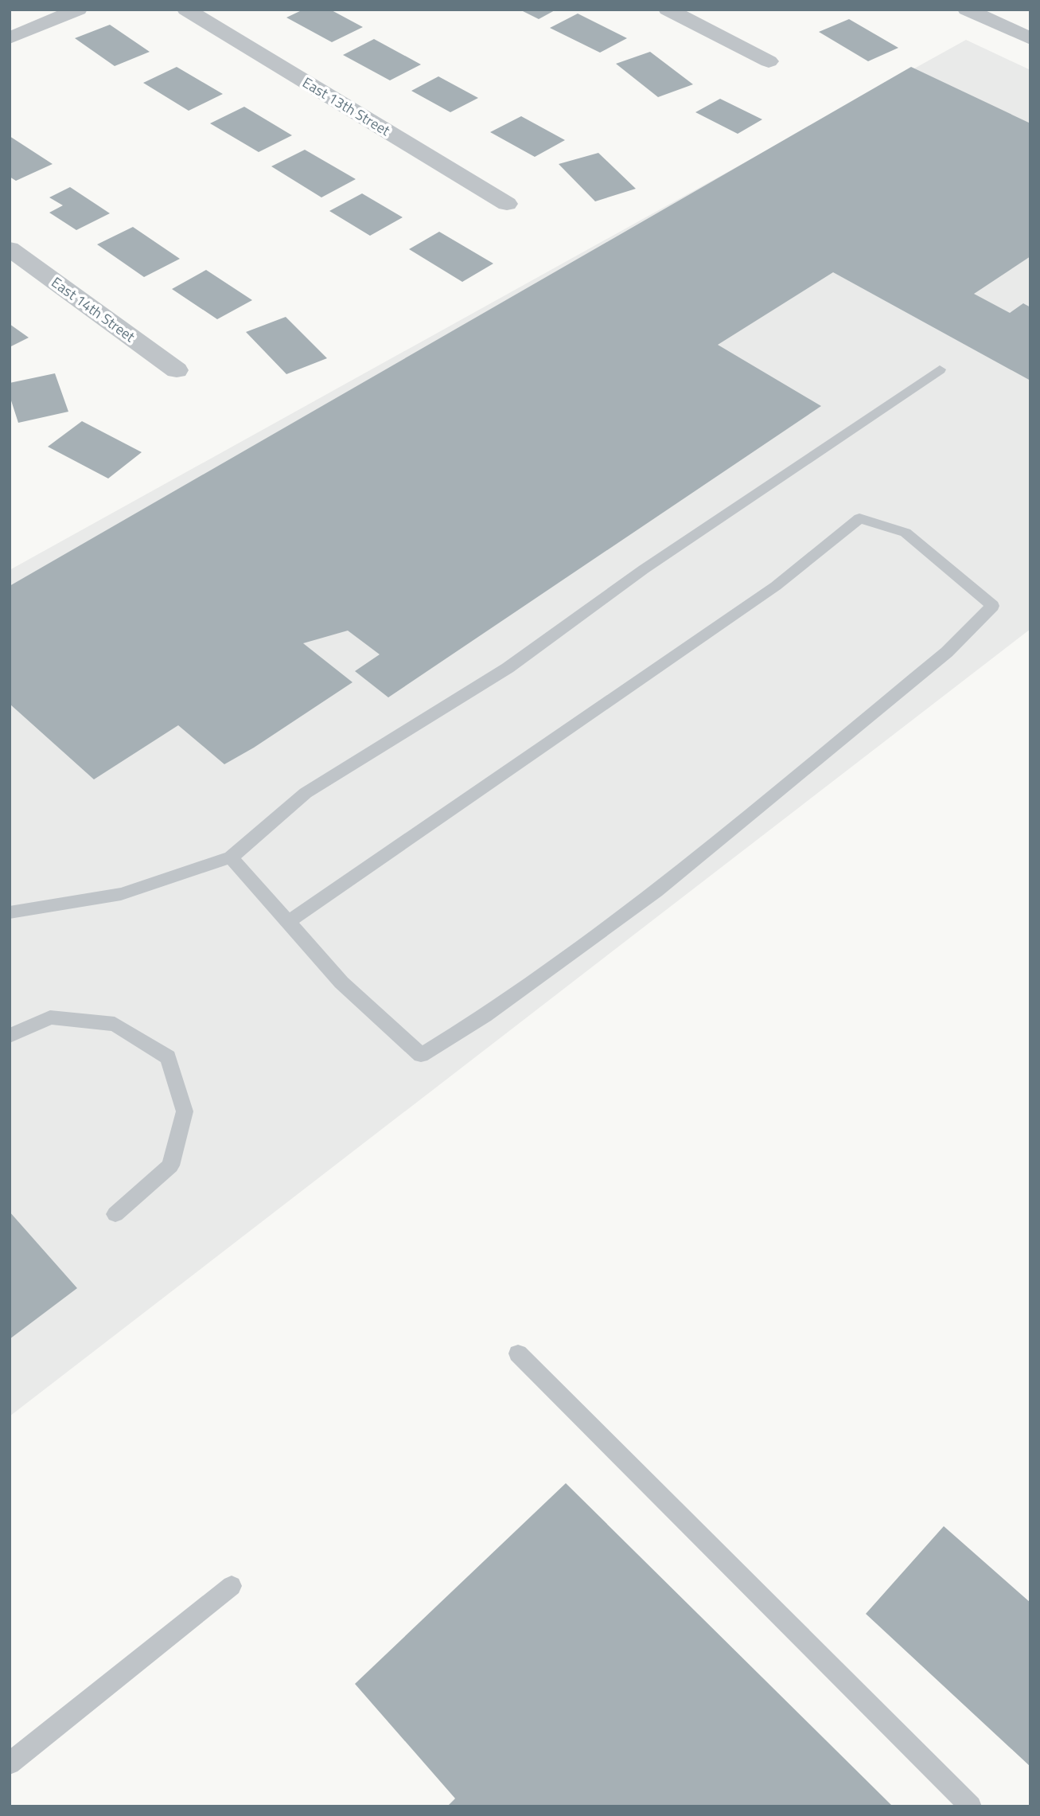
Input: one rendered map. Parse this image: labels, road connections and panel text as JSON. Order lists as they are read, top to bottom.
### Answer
{
  "streets": {
    "street": ["East 13th Street", "East 14th Street"]
  }
}
